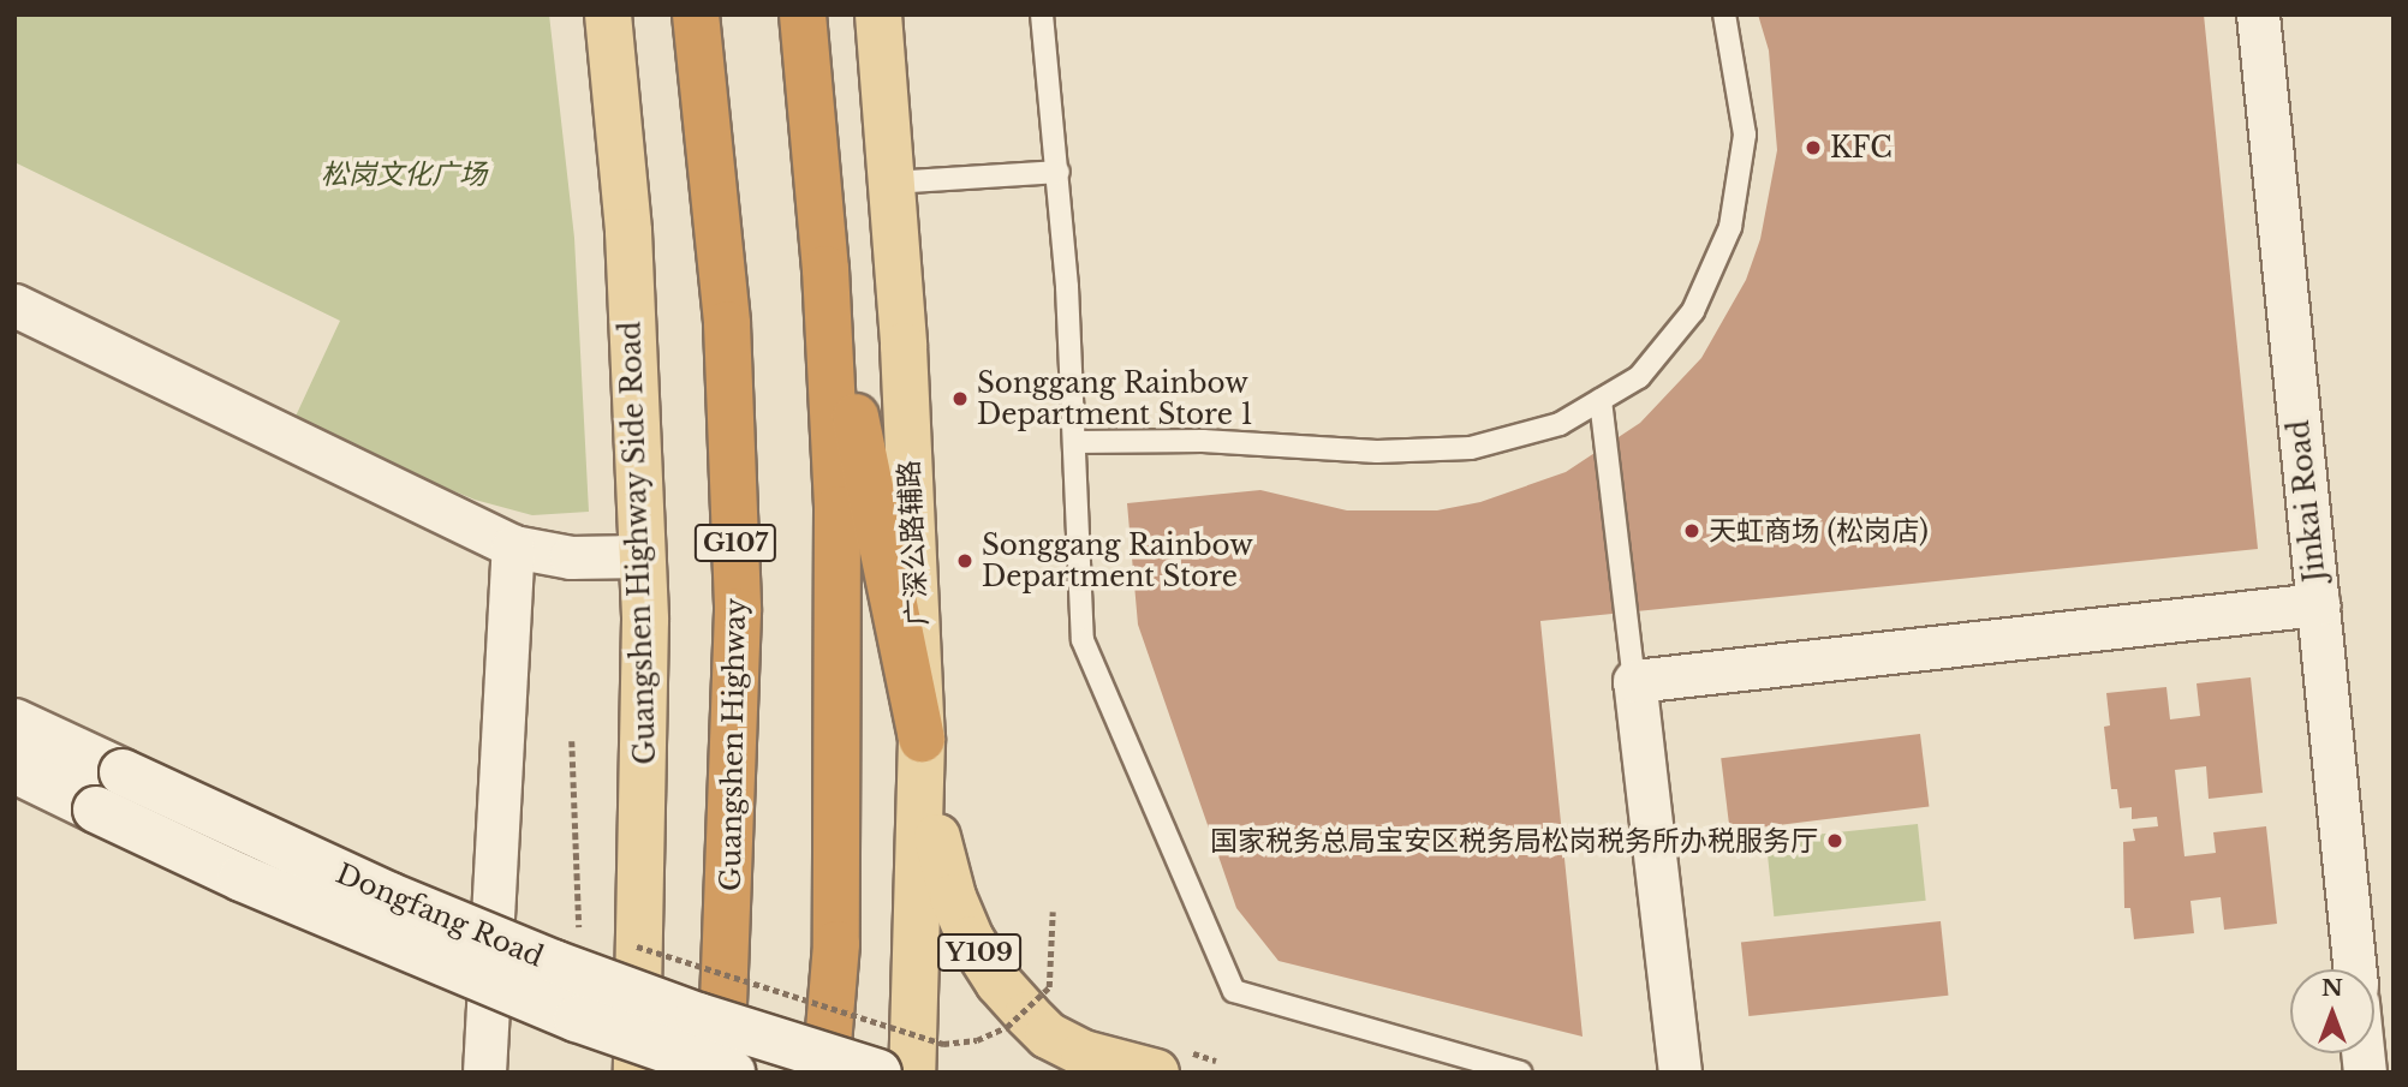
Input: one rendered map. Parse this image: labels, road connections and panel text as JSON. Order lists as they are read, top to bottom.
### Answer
{
  "streets": {
    "highway": ["G107", "Guangshen Highway"],
    "main road": ["Guangshen Highway Side Road", "广深公路辅路", "Y109"],
    "street": ["Jinkai Road", "Dongfang Road"]
  },
  "crossings": [
    ["广深公路辅路", "Y109"]
  ],
  "parks": ["松岗文化广场"],
  "places": [
    "KFC",
    "Songgang Rainbow Department Store 1",
    "天虹商场 (松岗店)",
    "Songgang Rainbow Department Store",
    "国家税务总局宝安区税务局松岗税务所办税服务厅"
  ],
  "north": "top"
}
